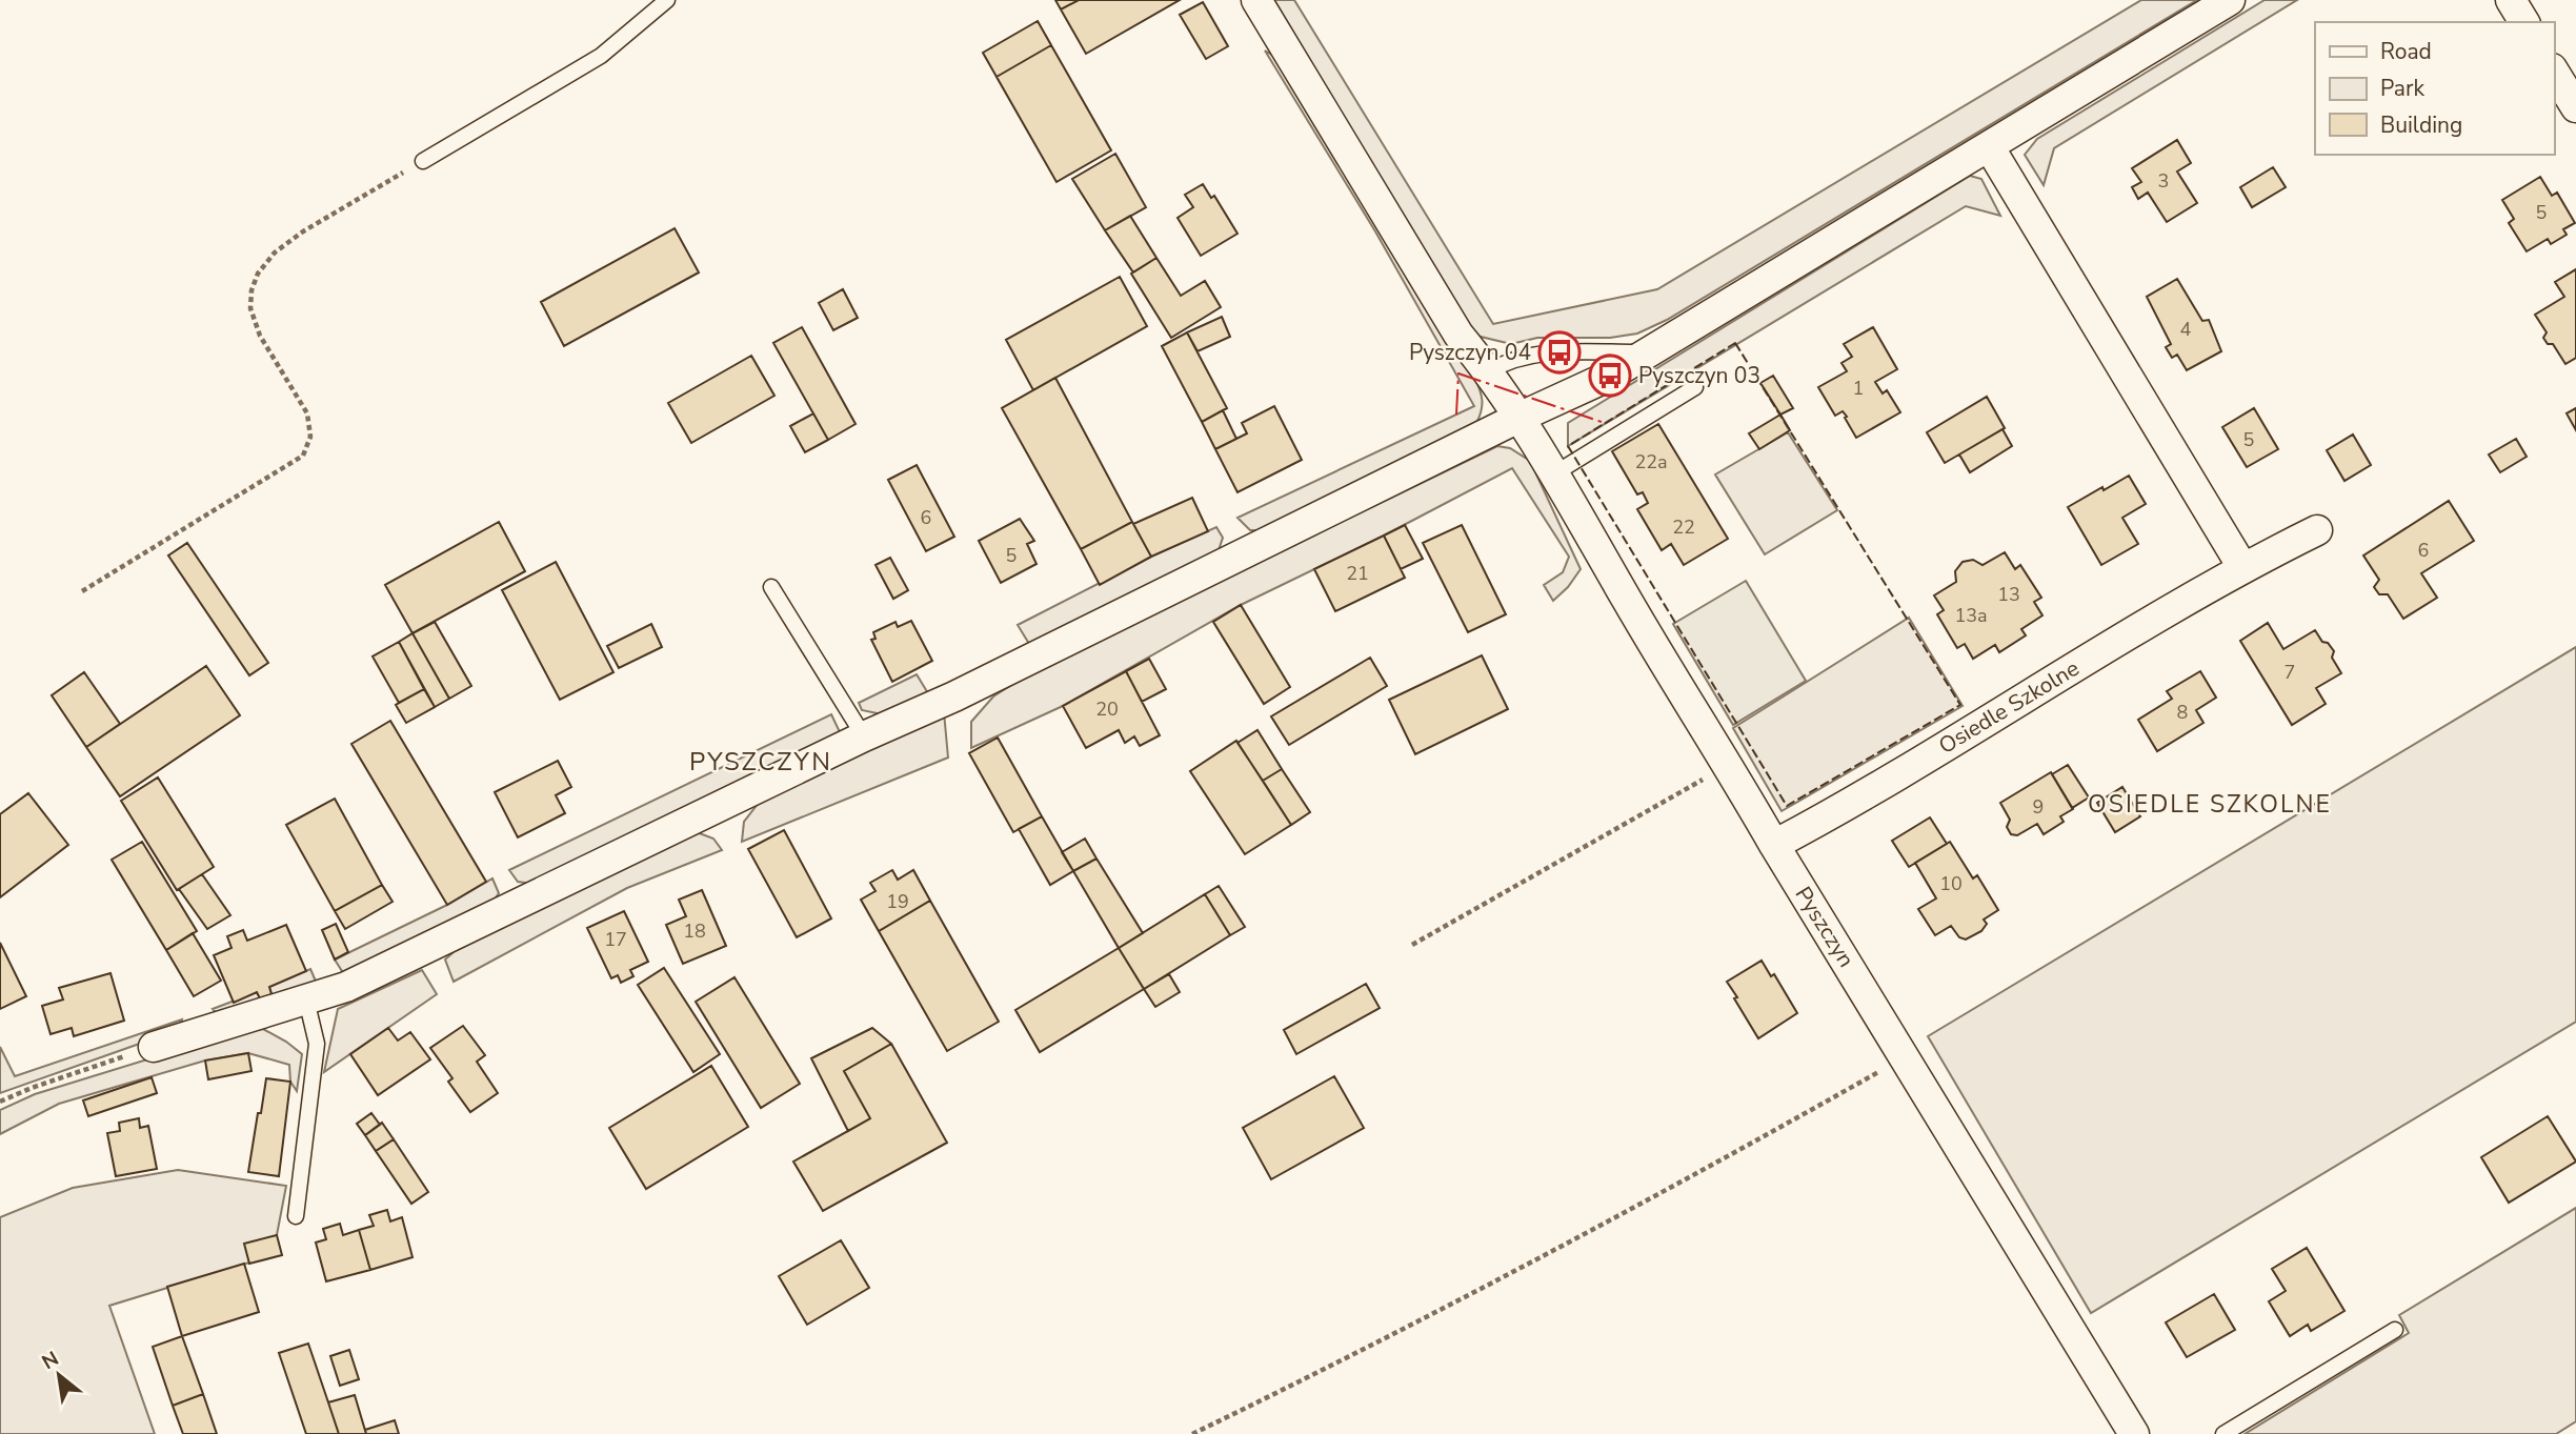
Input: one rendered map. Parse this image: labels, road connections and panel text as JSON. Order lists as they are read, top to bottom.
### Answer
{
  "streets": {
    "street": ["Osiedle Szkolne", "Pyszczyn"]
  },
  "crossings": [
    ["Osiedle Szkolne", "Pyszczyn"]
  ],
  "districts": ["PYSZCZYN", "OSIEDLE SZKOLNE"],
  "places": {
    "bus stop": ["Pyszczyn 04", "Pyszczyn 03"]
  },
  "house_numbers": [
    "3",
    "5",
    "4",
    "1",
    "5",
    "22a",
    "6",
    "22",
    "6",
    "5",
    "21",
    "13",
    "13a",
    "7",
    "20",
    "8",
    "9",
    "10",
    "19",
    "18",
    "17"
  ],
  "legend": ["Road", "Park", "Building"],
  "north": "top left"
}
